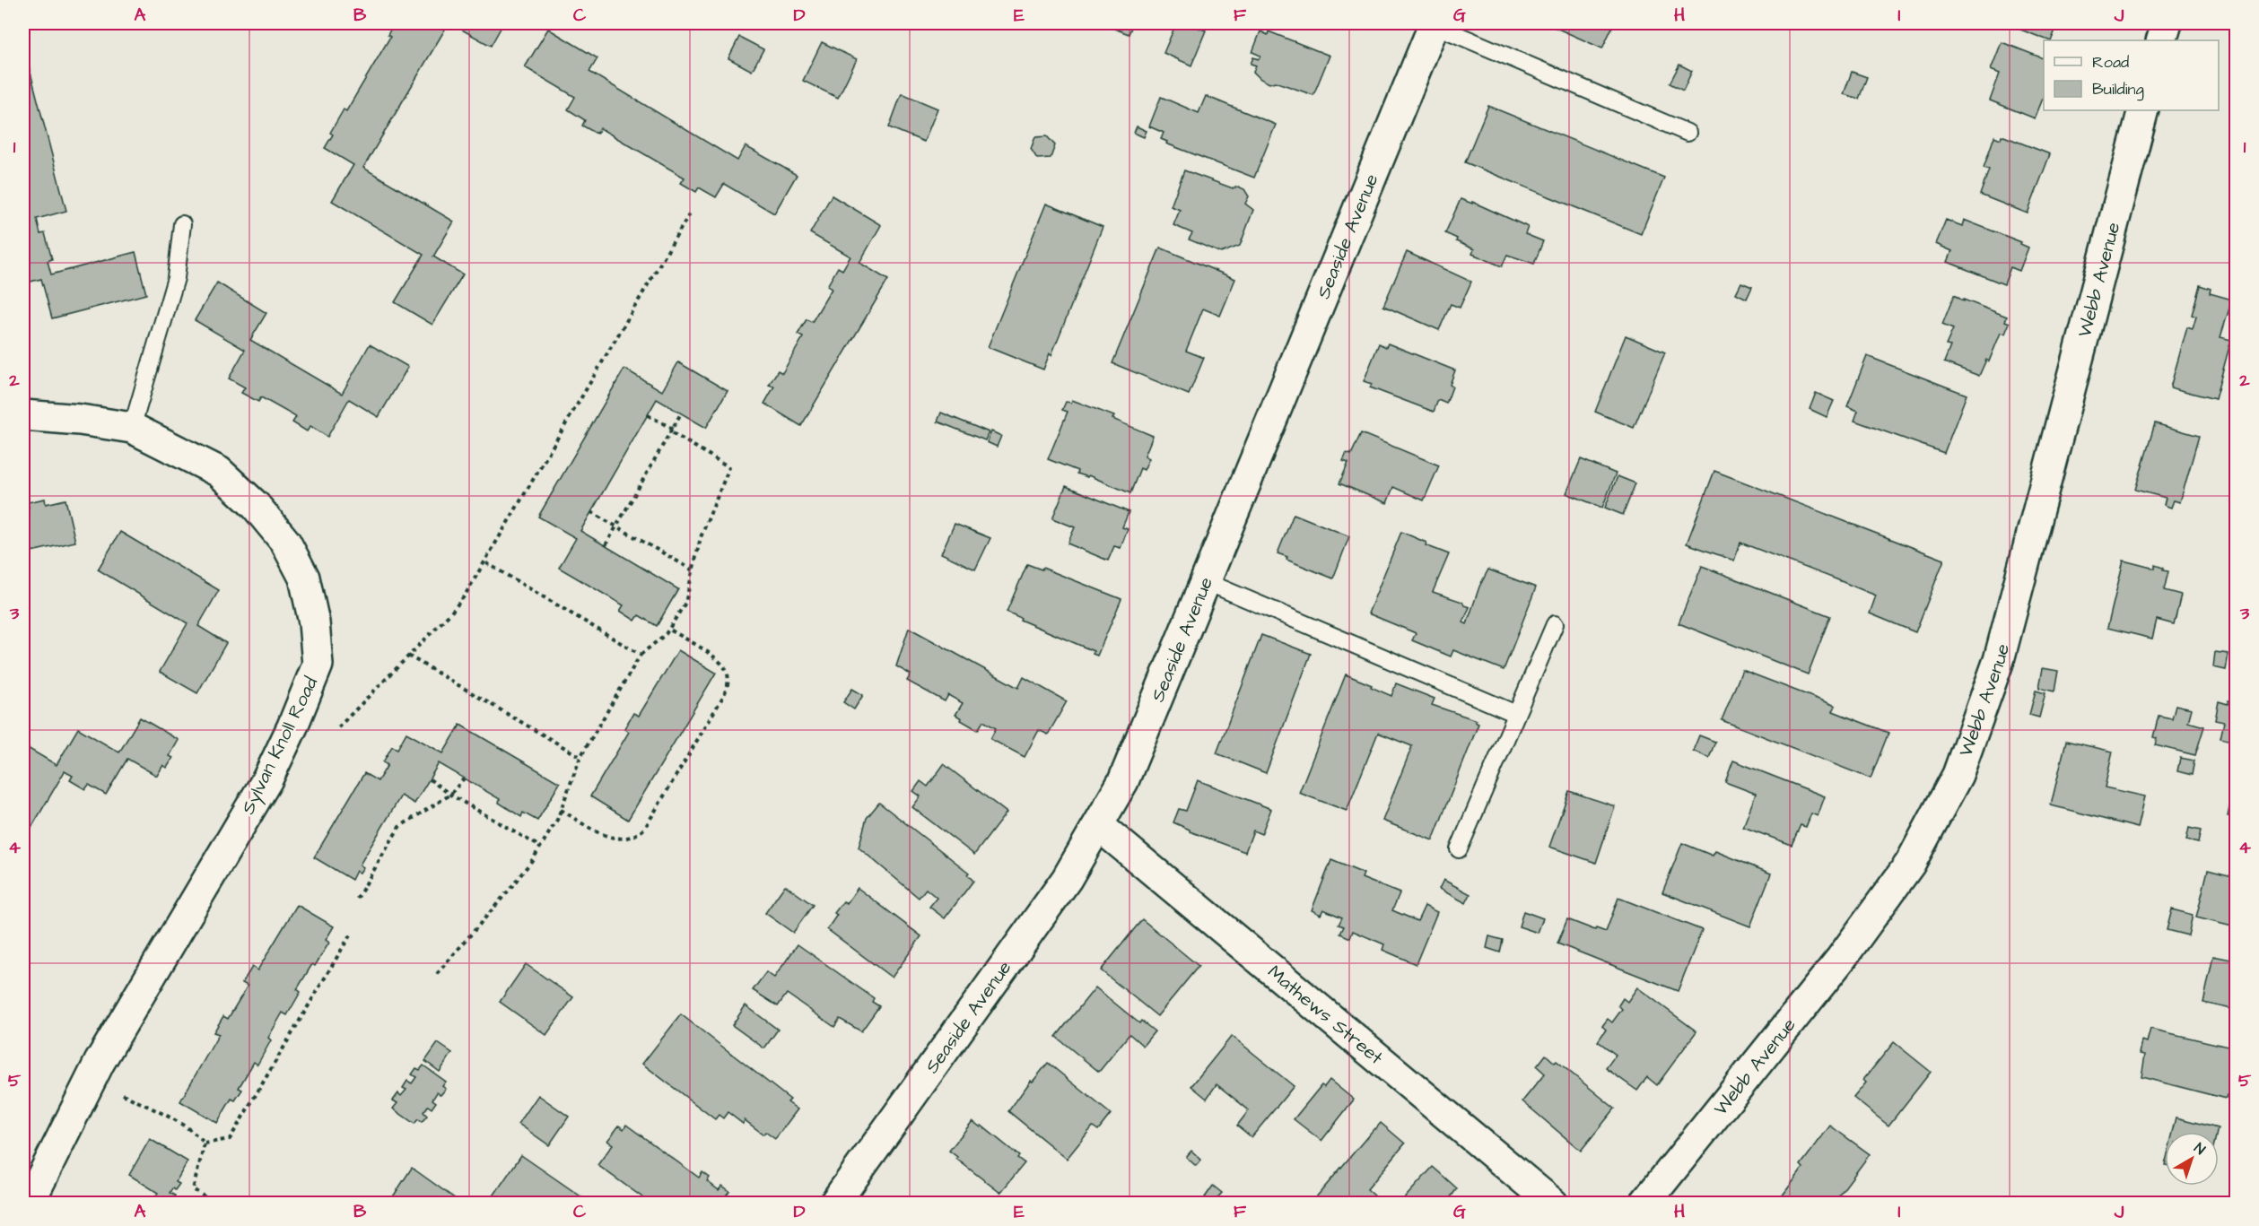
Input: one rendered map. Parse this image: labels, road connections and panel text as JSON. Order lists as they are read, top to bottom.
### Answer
{
  "streets": {
    "street": [
      "Seaside Avenue",
      "Webb Avenue",
      "Sylvan Knoll Road",
      "Mathews Street"
    ]
  },
  "crossings": [
    ["Seaside Avenue", "Mathews Street"]
  ],
  "legend": ["Road", "Building"],
  "north": "top right",
  "grid": {
    "columns": [
      "A",
      "B",
      "C",
      "D",
      "E",
      "F",
      "G",
      "H",
      "I",
      "J"
    ],
    "rows": [
      "1",
      "2",
      "3",
      "4",
      "5"
    ]
  }
}
